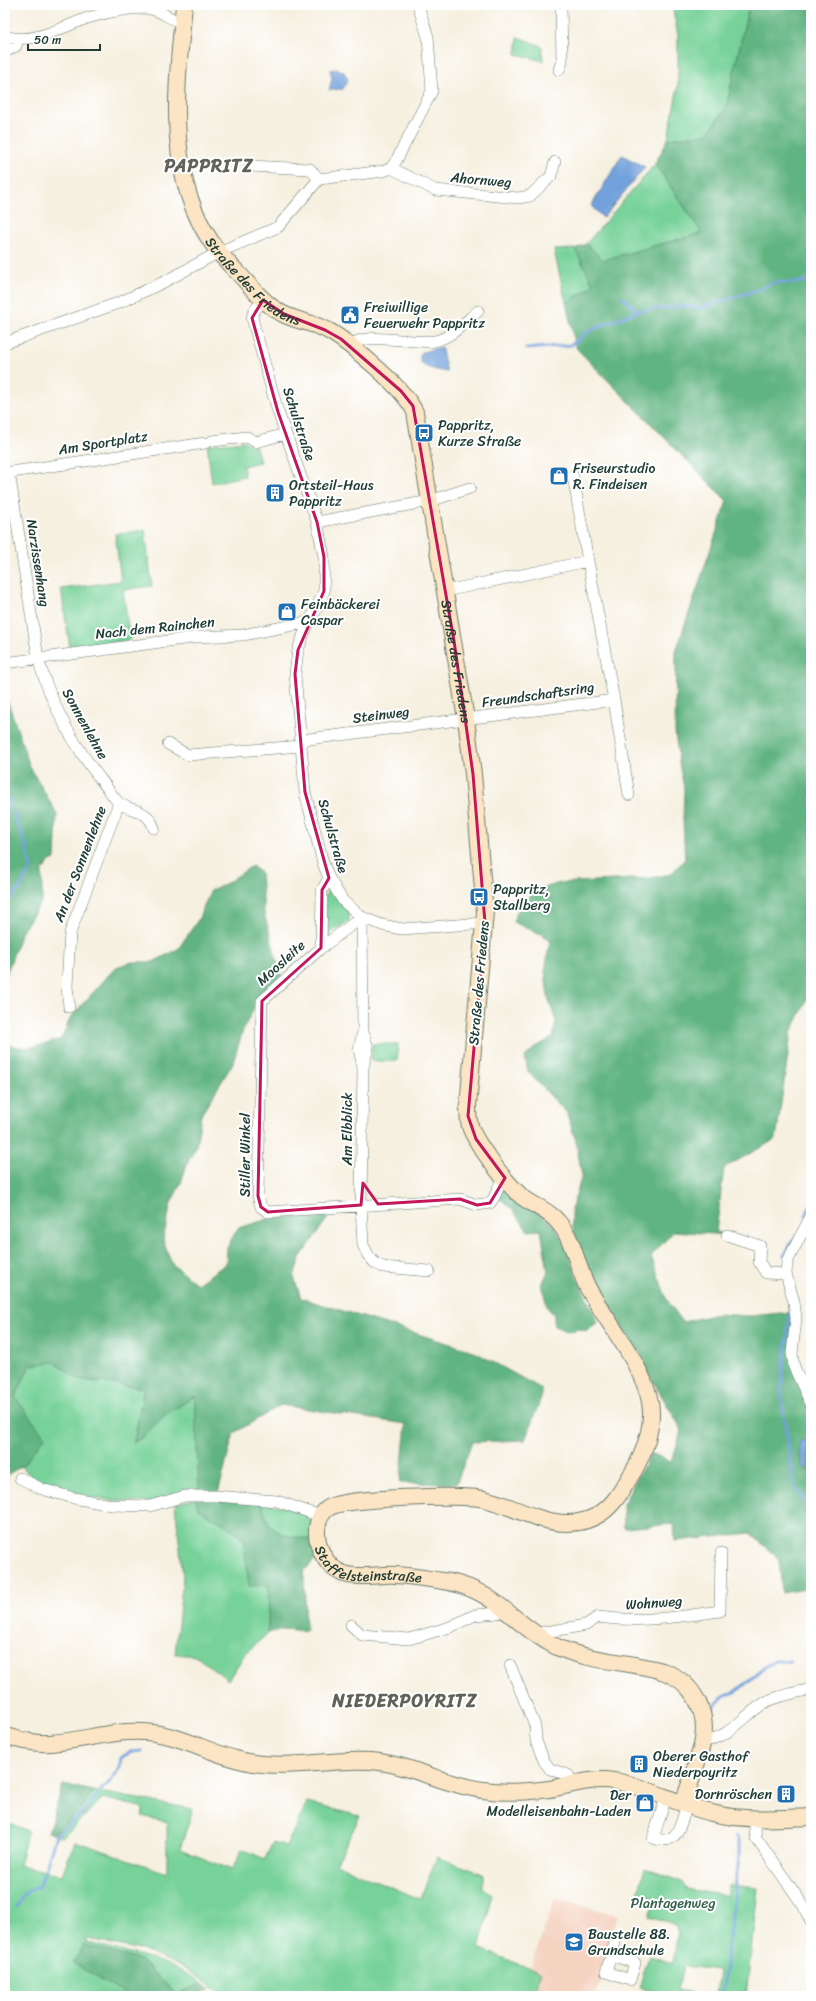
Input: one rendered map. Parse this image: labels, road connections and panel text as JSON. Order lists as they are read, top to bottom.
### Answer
{
  "streets": {
    "street": [
      "Ahornweg",
      "Straße des Friedens",
      "Schulstraße",
      "Am Sportplatz",
      "Narzissenhang",
      "Nach dem Rainchen",
      "Freundschaftsring",
      "Steinweg",
      "Sonnenlehne",
      "An der Sonnenlehne",
      "Moosleite",
      "Am Elbblick",
      "Stiller Winkel",
      "Staffelsteinstraße",
      "Wohnweg"
    ]
  },
  "crossings": [
    ["Straße des Friedens", "Schulstraße"],
    ["Straße des Friedens", "Freundschaftsring"],
    ["Straße des Friedens", "Steinweg"],
    ["Straße des Friedens", "Staffelsteinstraße"],
    ["Schulstraße", "Am Sportplatz"],
    ["Schulstraße", "Nach dem Rainchen"],
    ["Schulstraße", "Steinweg"],
    ["Schulstraße", "Moosleite"],
    ["Schulstraße", "Am Elbblick"],
    ["Am Sportplatz", "Narzissenhang"],
    ["Narzissenhang", "Nach dem Rainchen"],
    ["Narzissenhang", "Sonnenlehne"],
    ["Nach dem Rainchen", "Sonnenlehne"],
    ["Freundschaftsring", "Steinweg"],
    ["Sonnenlehne", "An der Sonnenlehne"],
    ["Moosleite", "Am Elbblick"],
    ["Moosleite", "Stiller Winkel"],
    ["Am Elbblick", "Stiller Winkel"],
    ["Staffelsteinstraße", "Wohnweg"]
  ],
  "districts": ["PAPPRITZ", "NIEDERPOYRITZ"],
  "parks": ["Plantagenweg"],
  "places": {
    "public building": ["Freiwillige Feuerwehr Pappritz"],
    "bus stop": ["Pappritz, Kurze Straße", "Pappritz, Stallberg"],
    "shop": ["Friseurstudio R. Findeisen", "Feinbäckerei Caspar", "Der Modelleisenbahn-Laden"],
    "building": ["Ortsteil-Haus Pappritz", "Oberer Gasthof Niederpoyritz", "Dornröschen"],
    "school or university": ["Baustelle 88. Grundschule"]
  },
  "scale_bar": "50 m"
}
